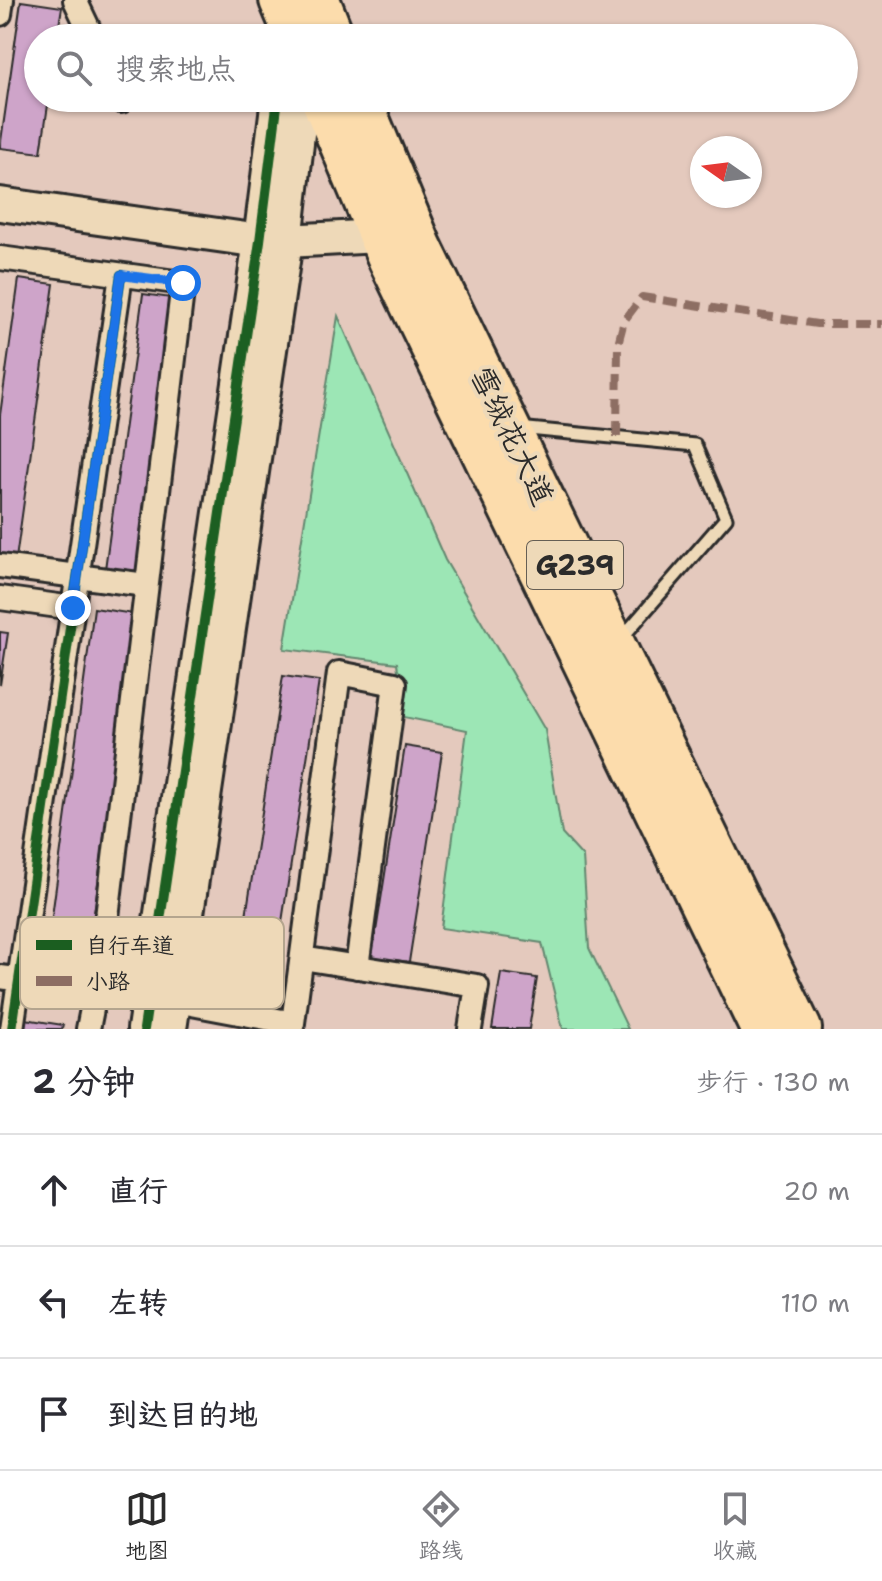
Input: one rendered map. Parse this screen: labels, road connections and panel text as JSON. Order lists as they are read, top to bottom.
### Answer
{
  "streets": {
    "highway": ["雪绒花大道", "G239"]
  },
  "legend": ["自行车道", "小路"],
  "north": "left",
  "page": {
    "search": "搜索地点",
    "heading": ["2 分钟", "步行 · 130 m"],
    "list": [
      ["直行", "20 m"],
      ["左转", "110 m"],
      "到达目的地"
    ],
    "nav": ["地图", "路线", "收藏"]
  }
}
